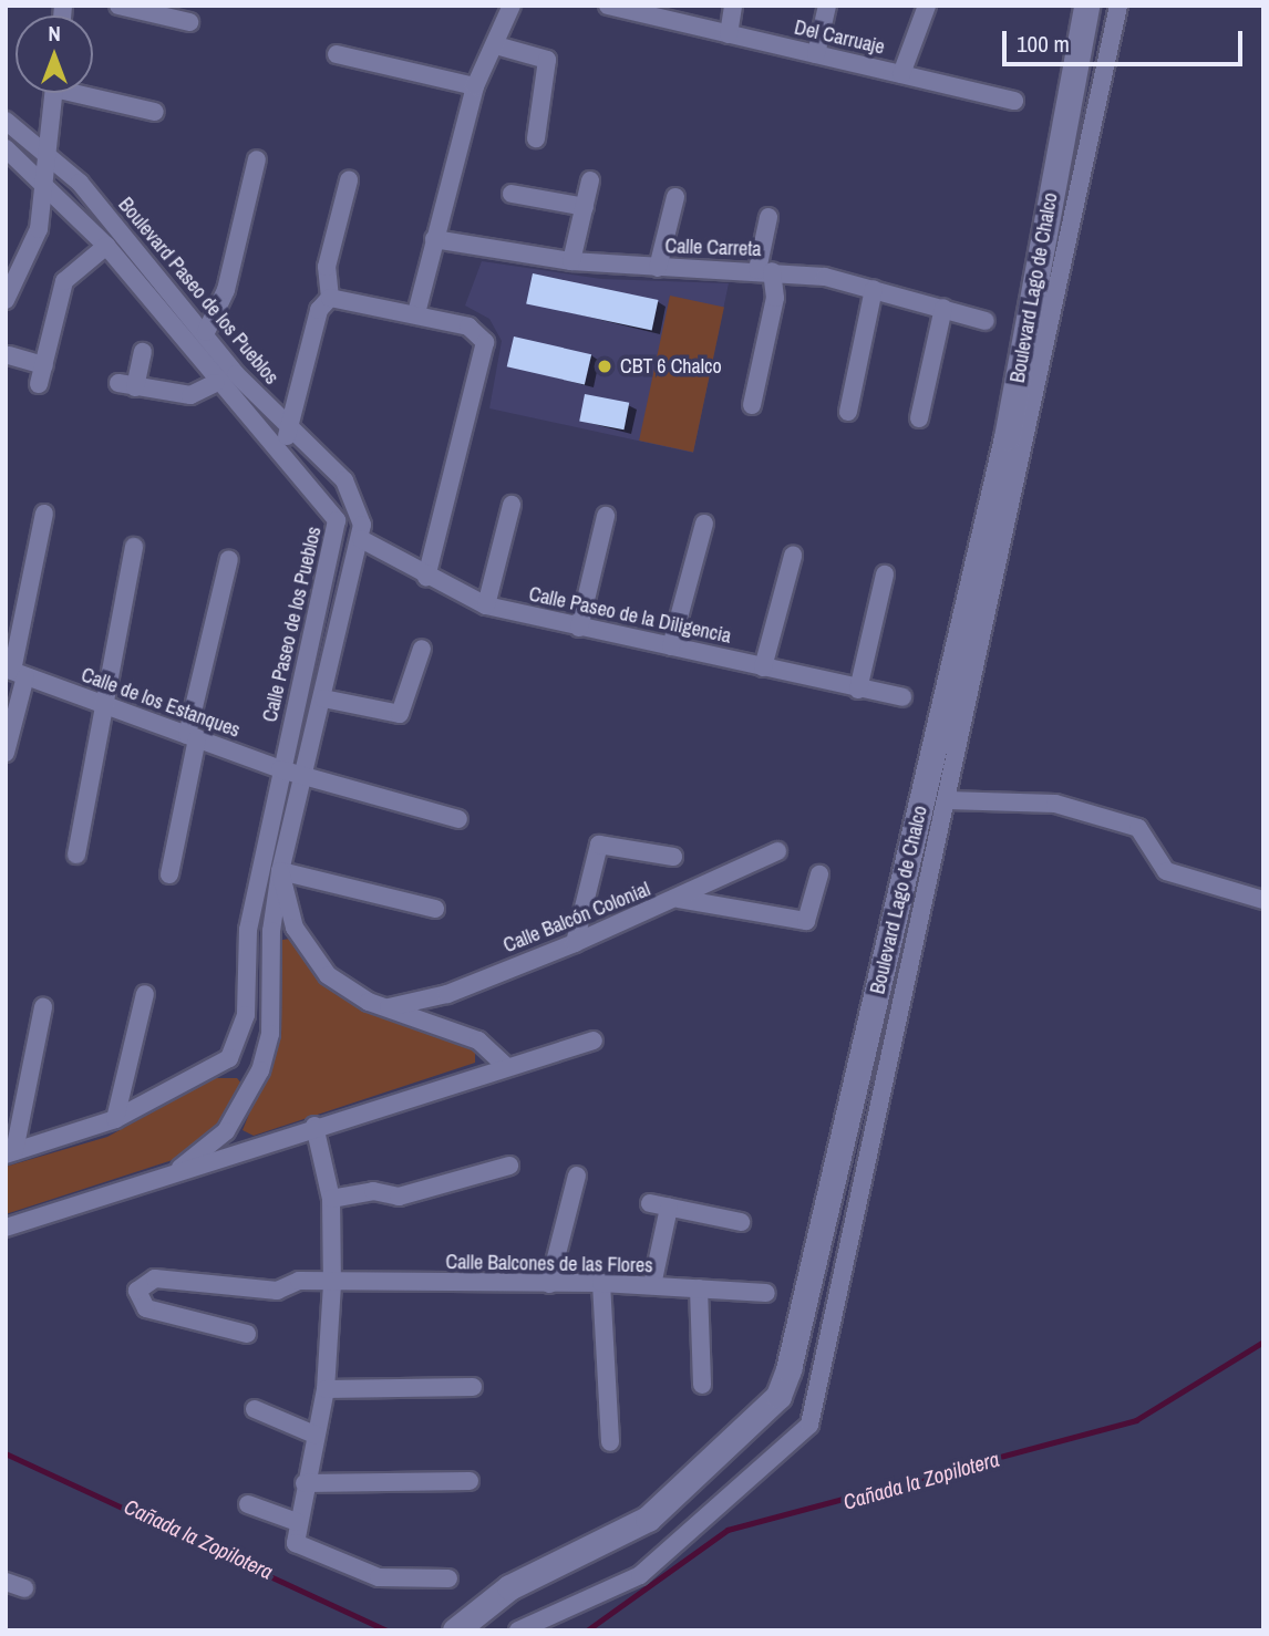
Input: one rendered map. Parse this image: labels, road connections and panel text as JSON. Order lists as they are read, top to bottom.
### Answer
{
  "streets": {
    "main road": ["Boulevard Lago de Chalco"],
    "street": [
      "Del Carruaje",
      "Calle Carreta",
      "Boulevard Paseo de los Pueblos",
      "Calle Paseo de la Diligencia",
      "Calle Paseo de los Pueblos",
      "Calle de los Estanques",
      "Calle Balcón Colonial",
      "Calle Balcones de las Flores"
    ]
  },
  "crossings": [
    ["Boulevard Paseo de los Pueblos", "Calle Paseo de la Diligencia"],
    ["Calle Paseo de los Pueblos", "Calle de los Estanques"]
  ],
  "water": ["Cañada la Zopilotera"],
  "places": ["CBT 6 Chalco"],
  "scale_bar": "100 m",
  "north": "top"
}
